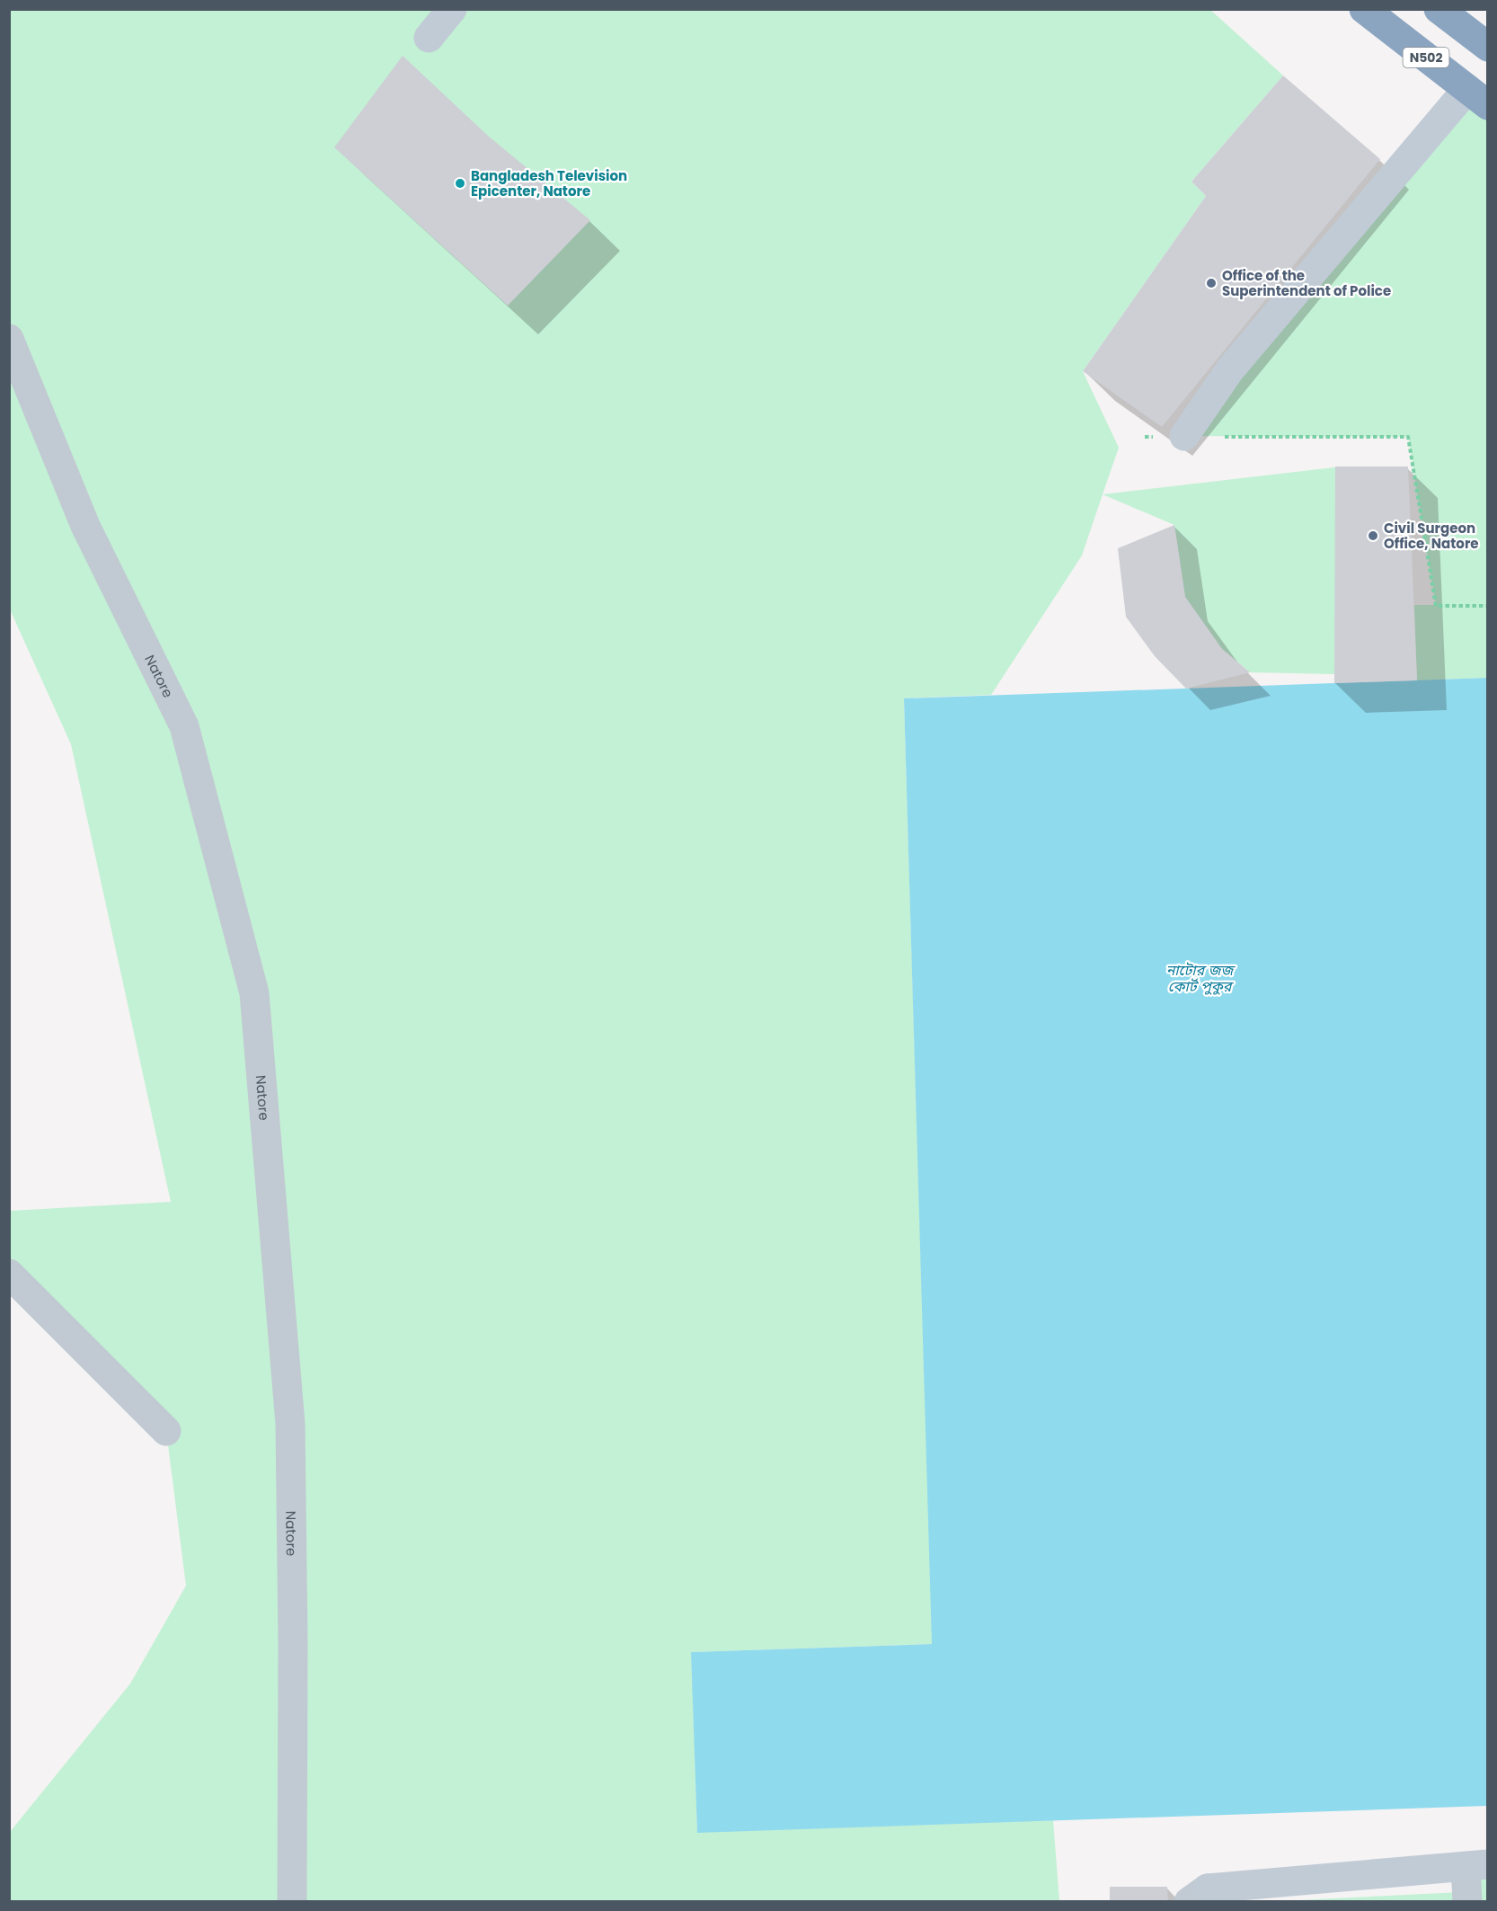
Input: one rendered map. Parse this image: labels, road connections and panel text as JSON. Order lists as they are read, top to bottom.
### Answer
{
  "streets": {
    "highway": ["N502"],
    "street": ["Natore"]
  },
  "water": ["নাটোর জজ কোর্ট পুকুর"],
  "places": ["Bangladesh Television Epicenter, Natore", "Office of the Superintendent of Police", "Civil Surgeon Office, Natore"]
}
